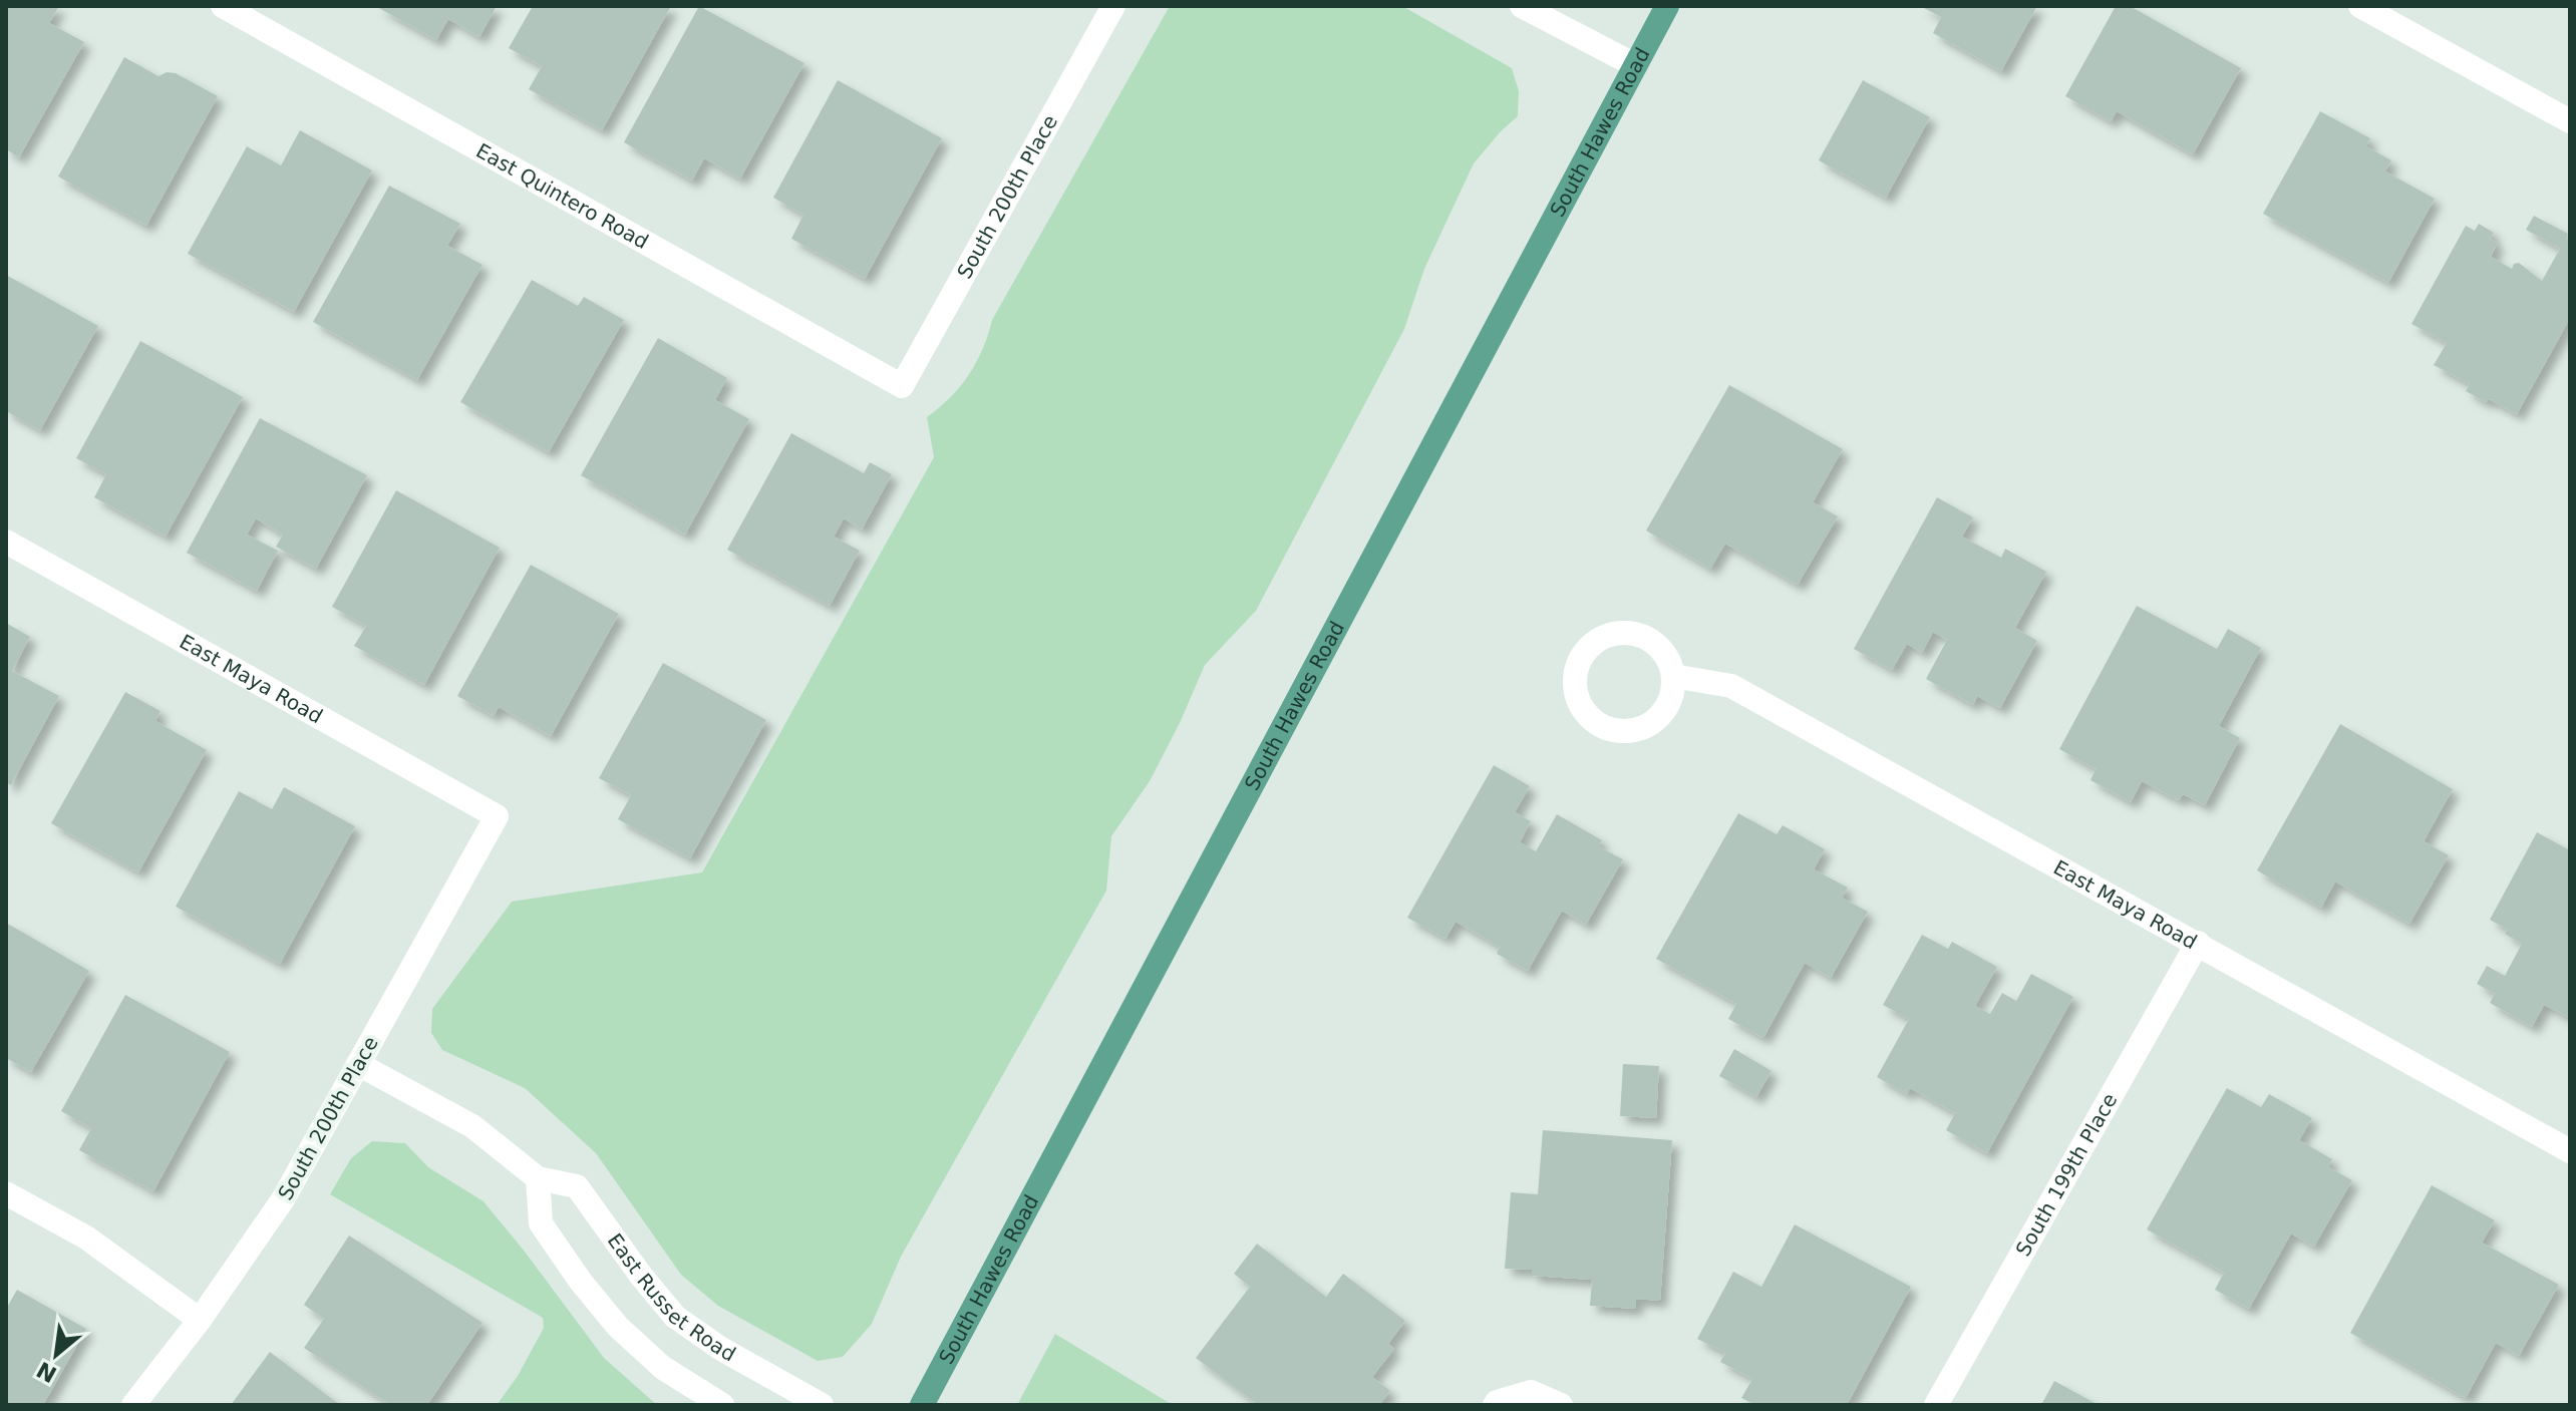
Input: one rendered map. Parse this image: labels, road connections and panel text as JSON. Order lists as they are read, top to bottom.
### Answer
{
  "streets": {
    "main road": ["South Hawes Road"],
    "street": [
      "East Quintero Road",
      "South 200th Place",
      "East Maya Road",
      "South 199th Place",
      "East Russet Road"
    ]
  },
  "crossings": [
    ["East Quintero Road", "South 200th Place"],
    ["South 200th Place", "East Maya Road"],
    ["South 200th Place", "East Russet Road"],
    ["East Maya Road", "South 199th Place"]
  ],
  "north": "bottom left"
}
